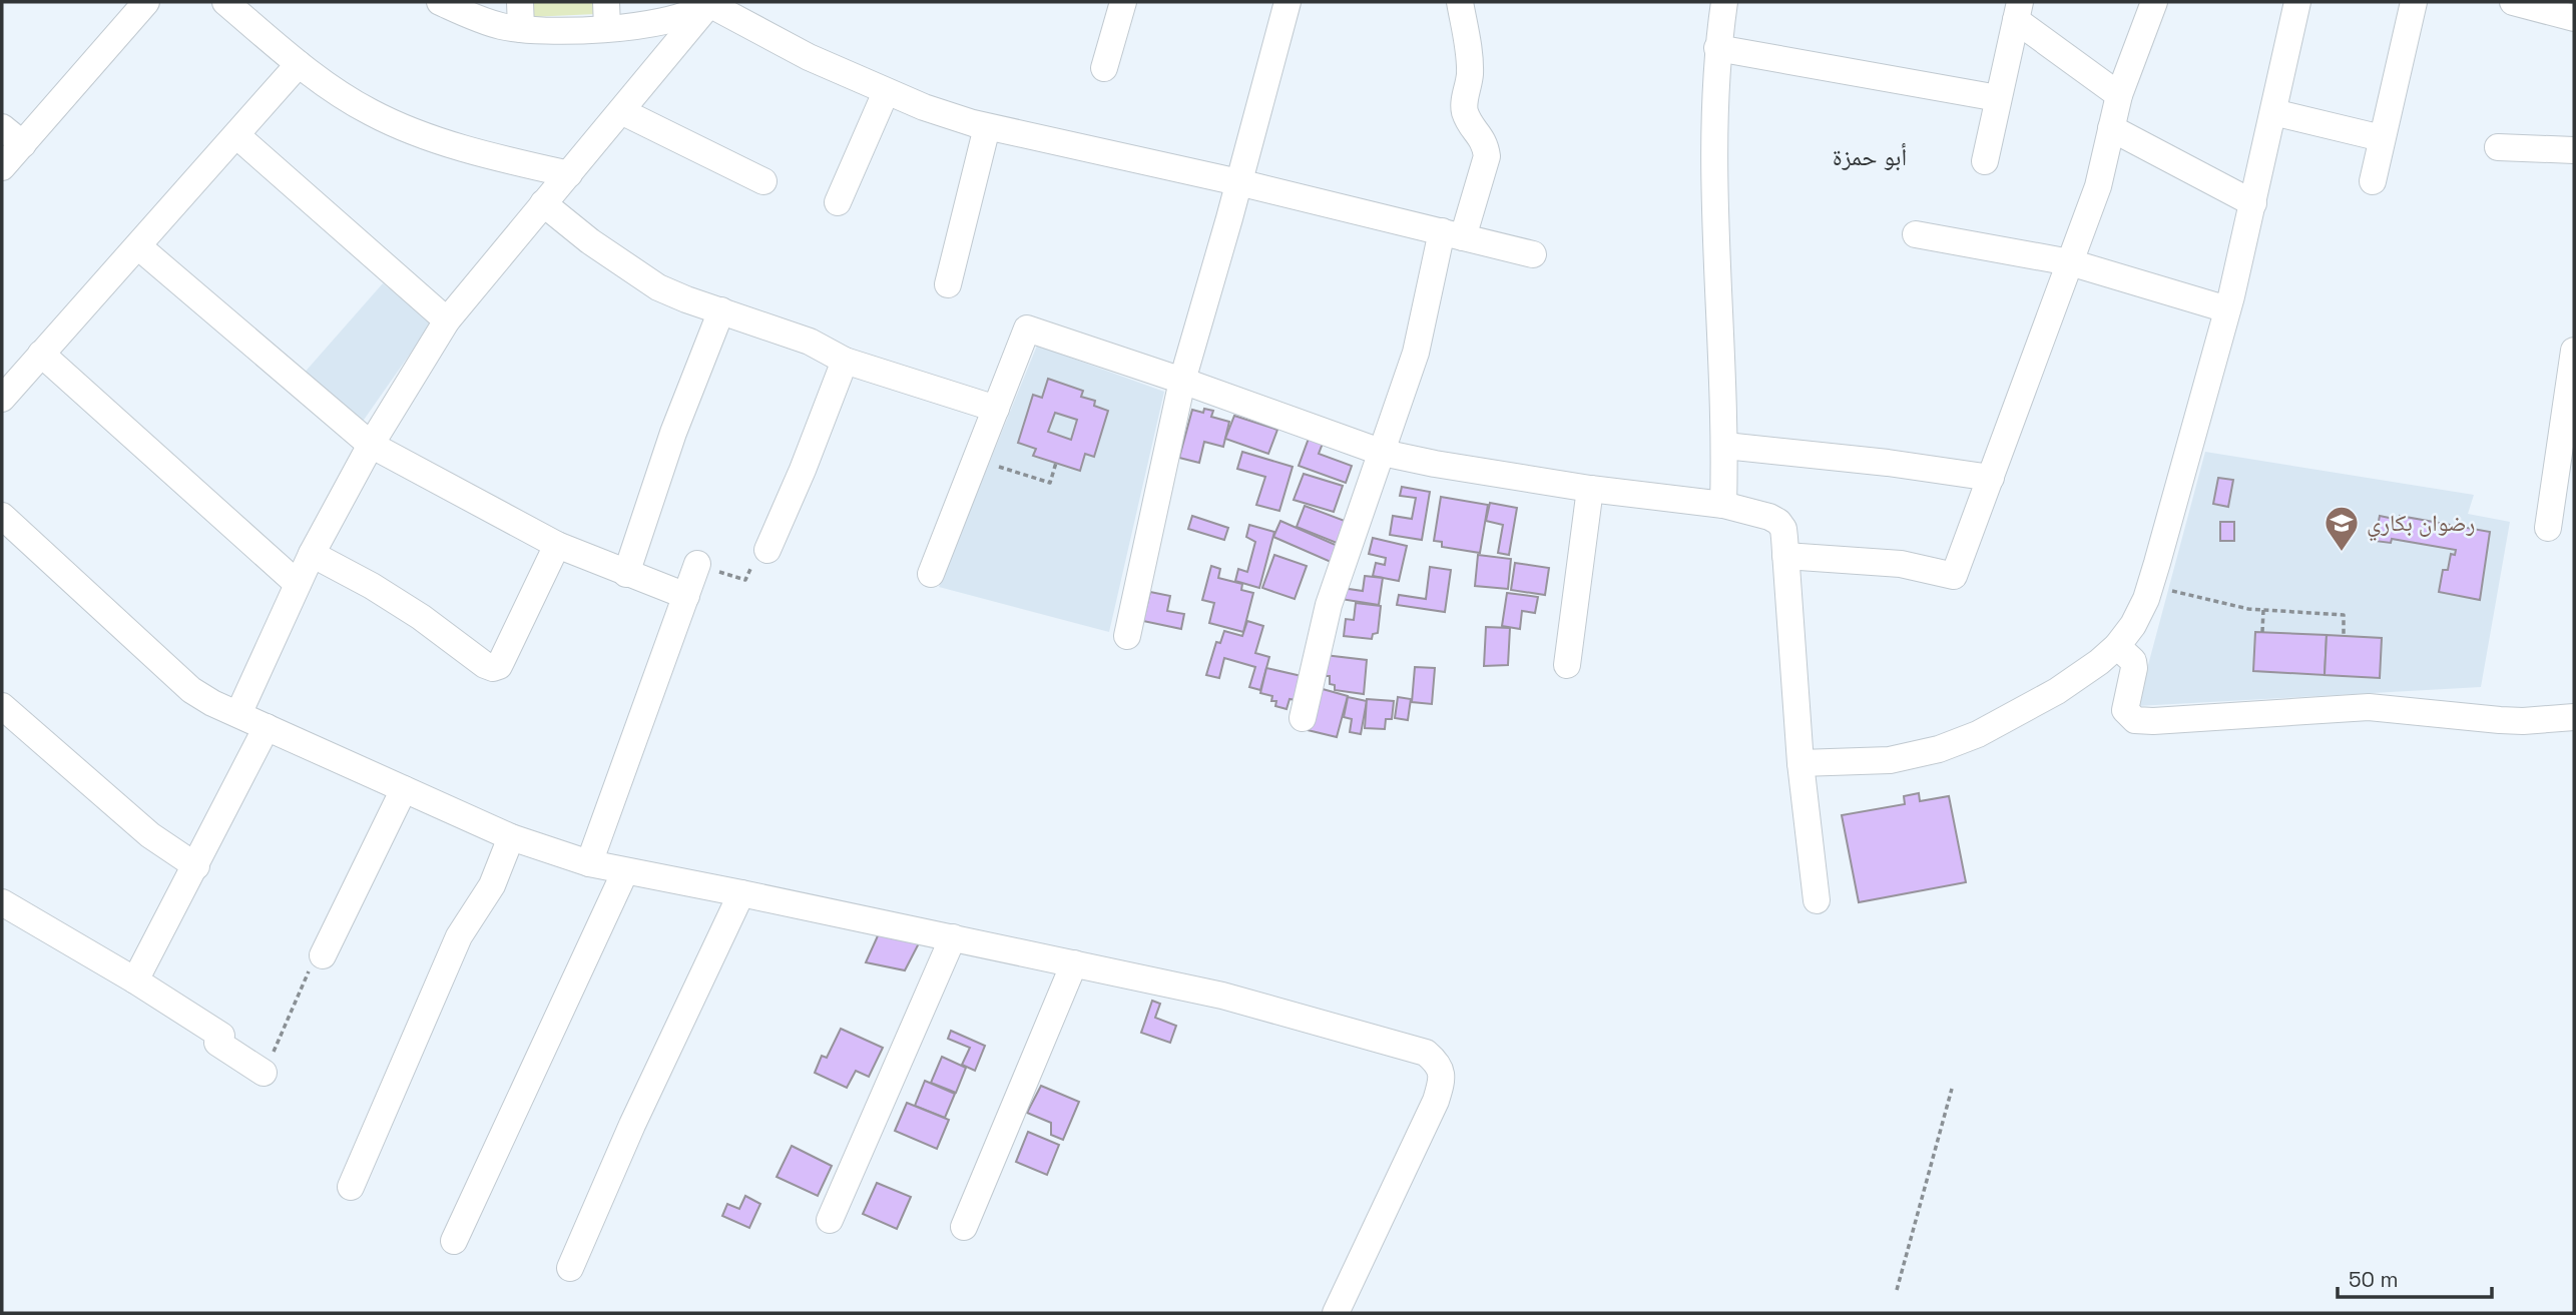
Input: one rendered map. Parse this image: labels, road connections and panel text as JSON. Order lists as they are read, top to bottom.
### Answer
{
  "districts": ["أبو حمزة"],
  "places": {
    "school or university": ["رضوان بكاري"]
  },
  "scale_bar": "50 m"
}
